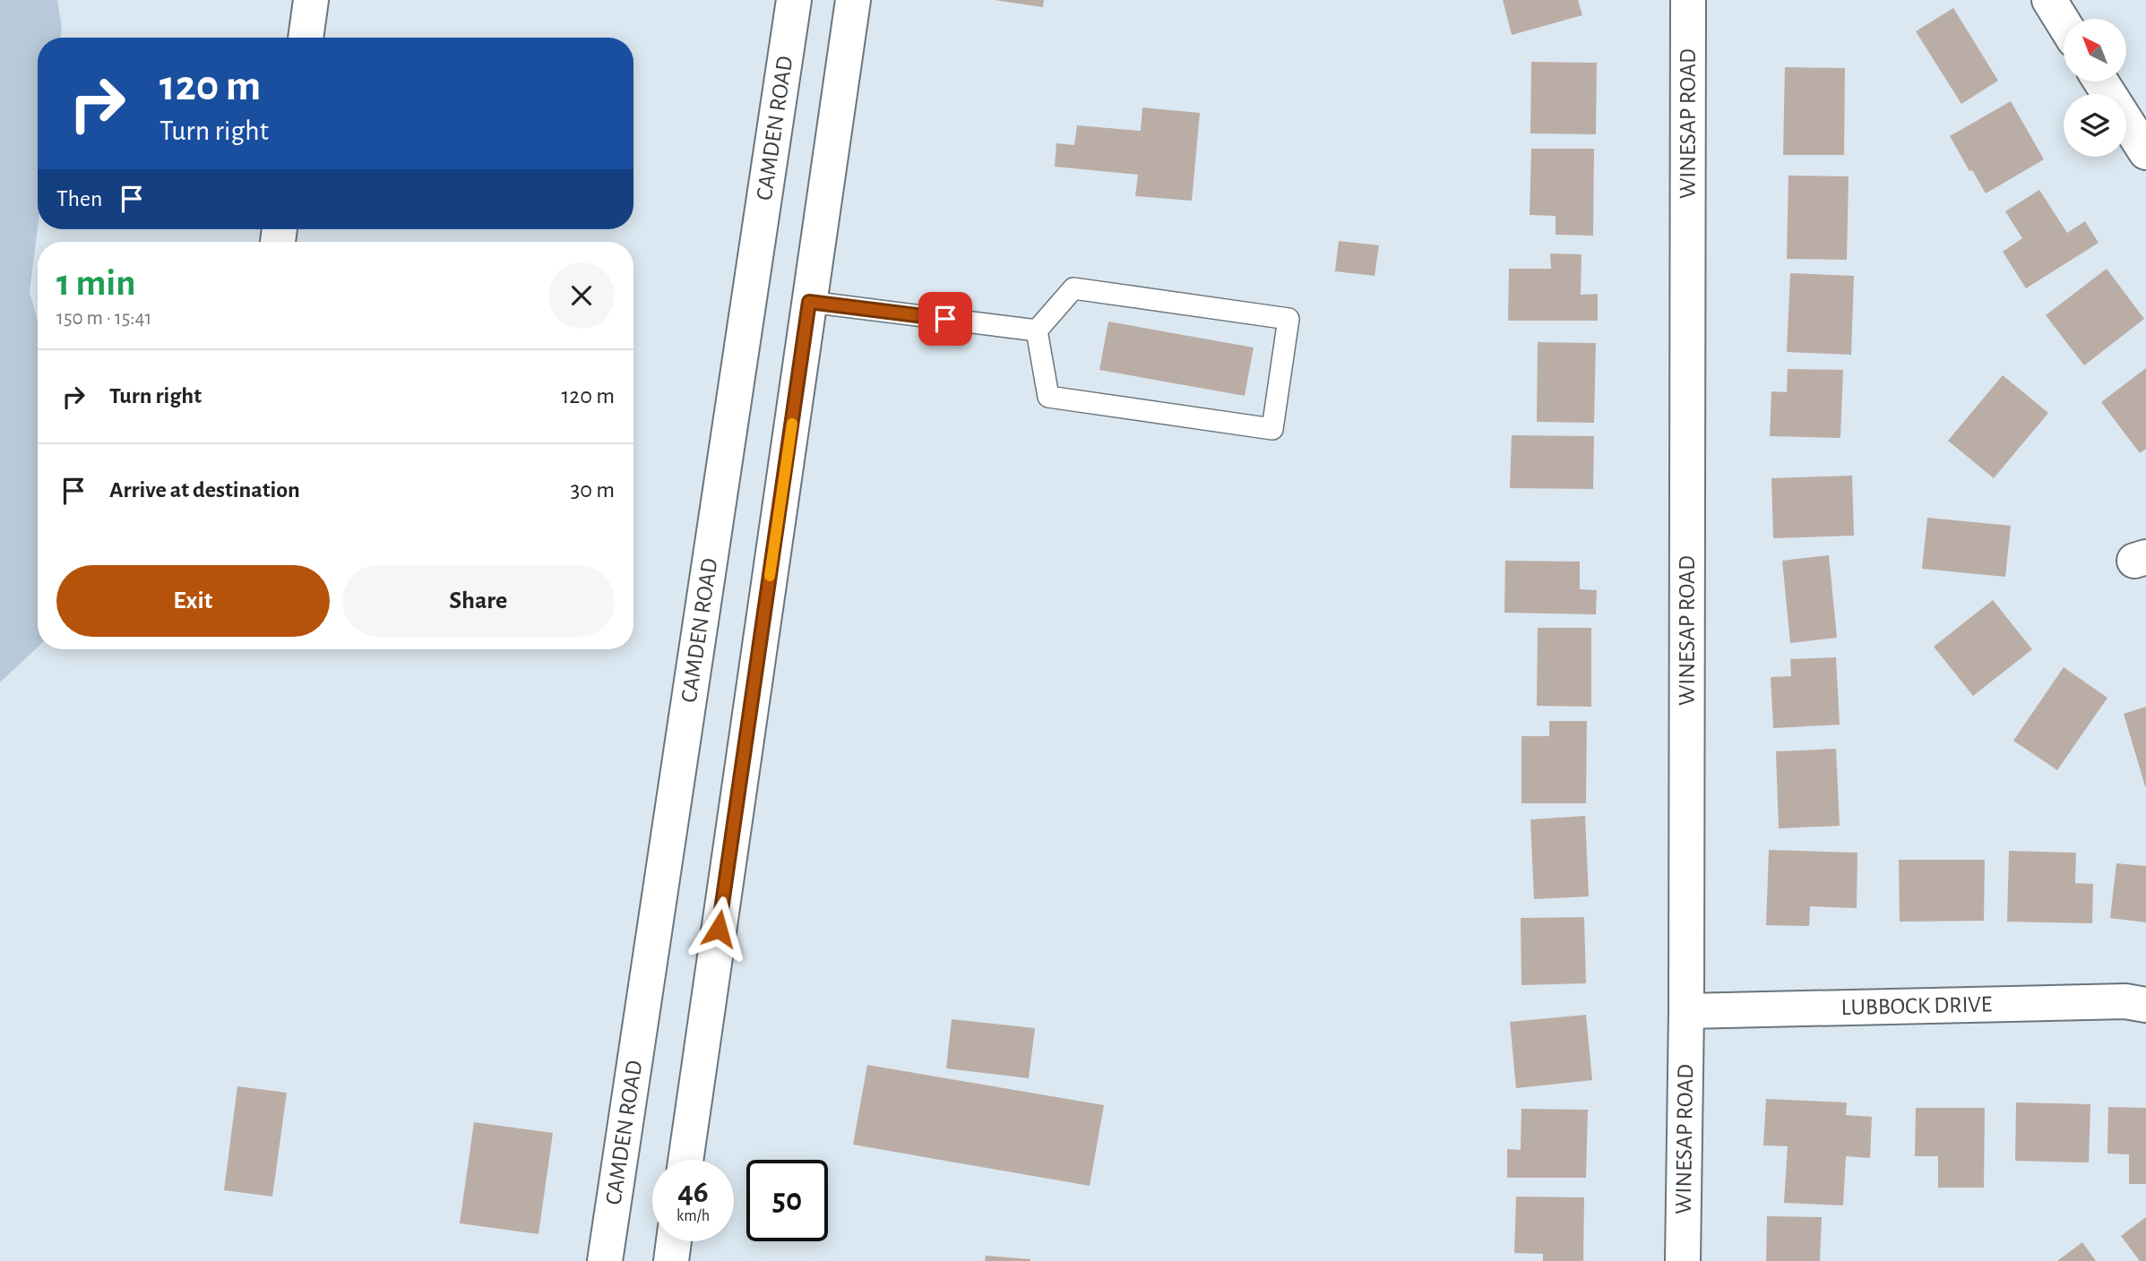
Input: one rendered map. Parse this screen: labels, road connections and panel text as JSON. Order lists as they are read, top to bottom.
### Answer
{
  "streets": {
    "main road": ["WINESAP ROAD", "CAMDEN ROAD", "LUBBOCK DRIVE"]
  },
  "crossings": [
    ["WINESAP ROAD", "LUBBOCK DRIVE"]
  ],
  "north": "top left",
  "page": {
    "turn": ["120 m", "Turn right"],
    "then": "Then",
    "heading": ["1 min", "150 m · 15:41"],
    "list": [
      {
        "name": "Turn right",
        "value": "120 m"
      },
      {
        "name": "Arrive at destination",
        "value": "30 m"
      }
    ],
    "buttons": ["Exit", "Share"],
    "speed": "46 km/h",
    "limit": "50"
  }
}
